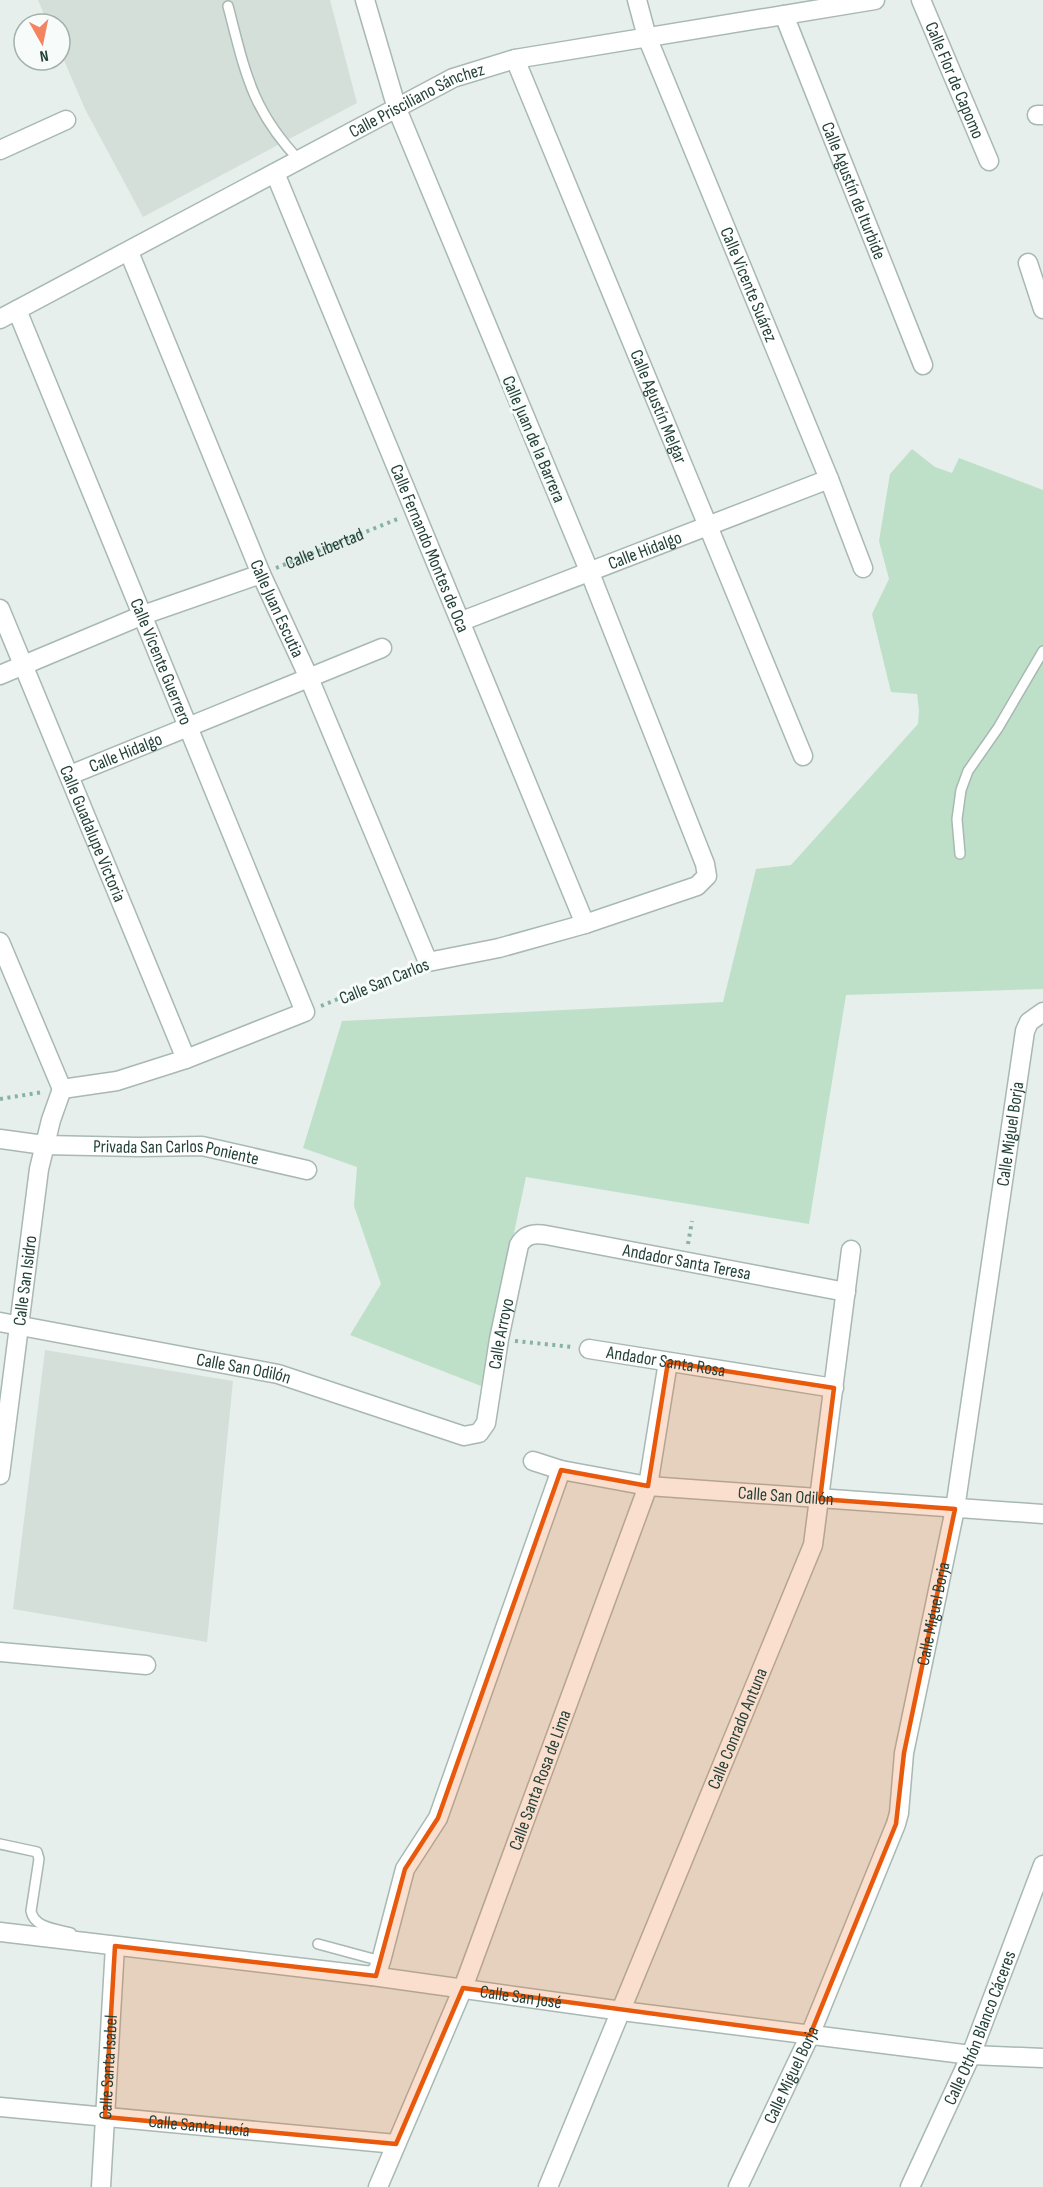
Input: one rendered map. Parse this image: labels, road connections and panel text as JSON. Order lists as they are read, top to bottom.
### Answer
{
  "streets": {
    "street": [
      "Calle Flor de Capomo",
      "Calle Prisciliano Sánchez",
      "Calle Agustín de Iturbide",
      "Calle Vicente Suárez",
      "Calle Agustín Melgar",
      "Calle Juan de la Barrera",
      "Calle Fernando Montes de Oca",
      "Calle Hidalgo",
      "Calle Juan Escutia",
      "Calle Vicente Guerrero",
      "Calle Guadalupe Victoria",
      "Calle San Carlos",
      "Calle Miguel Borja",
      "Privada San Carlos Poniente",
      "Andador Santa Teresa",
      "Calle San Isidro",
      "Calle Arroyo",
      "Andador Santa Rosa",
      "Calle San Odilón",
      "Calle Conrado Antuna",
      "Calle Santa Rosa de Lima",
      "Calle San José",
      "Calle Othón Blanco Cáceres",
      "Calle Santa Isabel",
      "Calle Santa Lucía"
    ],
    "path": ["Calle Libertad"]
  },
  "crossings": [
    ["Calle Prisciliano Sánchez", "Calle Agustín de Iturbide"],
    ["Calle Prisciliano Sánchez", "Calle Vicente Suárez"],
    ["Calle Prisciliano Sánchez", "Calle Agustín Melgar"],
    ["Calle Prisciliano Sánchez", "Calle Juan de la Barrera"],
    ["Calle Prisciliano Sánchez", "Calle Fernando Montes de Oca"],
    ["Calle Prisciliano Sánchez", "Calle Juan Escutia"],
    ["Calle Prisciliano Sánchez", "Calle Vicente Guerrero"],
    ["Calle Vicente Suárez", "Calle Hidalgo"],
    ["Calle Agustín Melgar", "Calle Hidalgo"],
    ["Calle Juan de la Barrera", "Calle Hidalgo"],
    ["Calle Juan de la Barrera", "Calle San Carlos"],
    ["Calle Libertad", "Calle Fernando Montes de Oca"],
    ["Calle Libertad", "Calle Juan Escutia"],
    ["Calle Fernando Montes de Oca", "Calle Hidalgo"],
    ["Calle Fernando Montes de Oca", "Calle San Carlos"],
    ["Calle Hidalgo", "Calle Juan Escutia"],
    ["Calle Hidalgo", "Calle Vicente Guerrero"],
    ["Calle Hidalgo", "Calle Guadalupe Victoria"],
    ["Calle Juan Escutia", "Calle San Carlos"],
    ["Calle Vicente Guerrero", "Calle San Carlos"],
    ["Calle Miguel Borja", "Calle San Odilón"],
    ["Calle Miguel Borja", "Calle San José"],
    ["Privada San Carlos Poniente", "Calle San Isidro"],
    ["Andador Santa Teresa", "Calle Arroyo"],
    ["Andador Santa Teresa", "Calle Conrado Antuna"],
    ["Calle San Isidro", "Calle San Odilón"],
    ["Calle Arroyo", "Andador Santa Rosa"],
    ["Calle Arroyo", "Calle San Odilón"],
    ["Andador Santa Rosa", "Calle Conrado Antuna"],
    ["Andador Santa Rosa", "Calle Santa Rosa de Lima"],
    ["Calle San Odilón", "Calle Conrado Antuna"],
    ["Calle San Odilón", "Calle Santa Rosa de Lima"],
    ["Calle Conrado Antuna", "Calle San José"],
    ["Calle Santa Rosa de Lima", "Calle San José"],
    ["Calle Santa Rosa de Lima", "Calle Santa Lucía"],
    ["Calle San José", "Calle Othón Blanco Cáceres"],
    ["Calle San José", "Calle Santa Isabel"],
    ["Calle Santa Isabel", "Calle Santa Lucía"]
  ],
  "north": "bottom"
}
